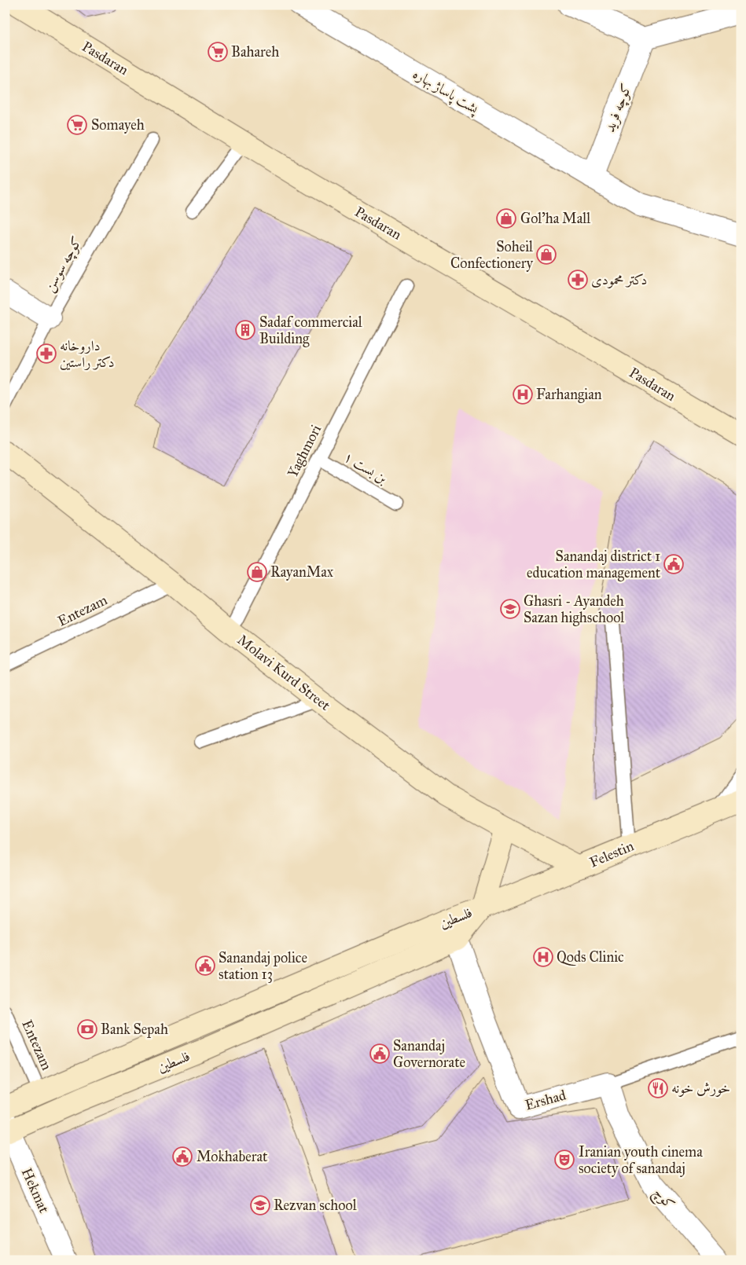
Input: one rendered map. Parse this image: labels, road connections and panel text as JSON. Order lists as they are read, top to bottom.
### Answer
{
  "streets": {
    "main road": [
      "Pasdaran",
      "Molavi Kurd Street",
      "Felestin",
      "فلسطین"
    ],
    "street": [
      "پشت پاساژ بهاره",
      "کوچه فرید",
      "Ershad",
      "Hekmat",
      "کوچ"
    ],
    "lane": [
      "کوچه سوسن",
      "Yaghmori",
      "بن بست ۱",
      "Entezam"
    ]
  },
  "crossings": [
    ["پشت پاساژ بهاره", "کوچه فرید"],
    ["Yaghmori", "بن بست ۱"],
    ["Yaghmori", "Molavi Kurd Street"],
    ["Entezam", "Molavi Kurd Street"],
    ["Entezam", "فلسطین"],
    ["Molavi Kurd Street", "Felestin"],
    ["Felestin", "فلسطین"],
    ["فلسطین", "Ershad"],
    ["فلسطین", "Hekmat"],
    ["Ershad", "کوچ"]
  ],
  "places": {
    "supermarket": ["Bahareh", "Somayeh"],
    "shop": ["Gol'ha Mall", "Soheil Confectionery", "RayanMax"],
    "pharmacy": ["دکتر محمودی", "داروخانه دکتر راستین"],
    "building": ["Sadaf commercial Building"],
    "hospital": ["Farhangian", "Qods Clinic"],
    "public building": [
      "Sanandaj district 1 education management",
      "Sanandaj police station 13",
      "Sanandaj Governorate",
      "Mokhaberat"
    ],
    "school or university": ["Ghasri - Ayandeh Sazan highschool", "Rezvan school"],
    "bank": ["Bank Sepah"],
    "restaurant": ["خورش خونه"],
    "theatre": ["Iranian youth cinema society of sanandaj"]
  }
}
